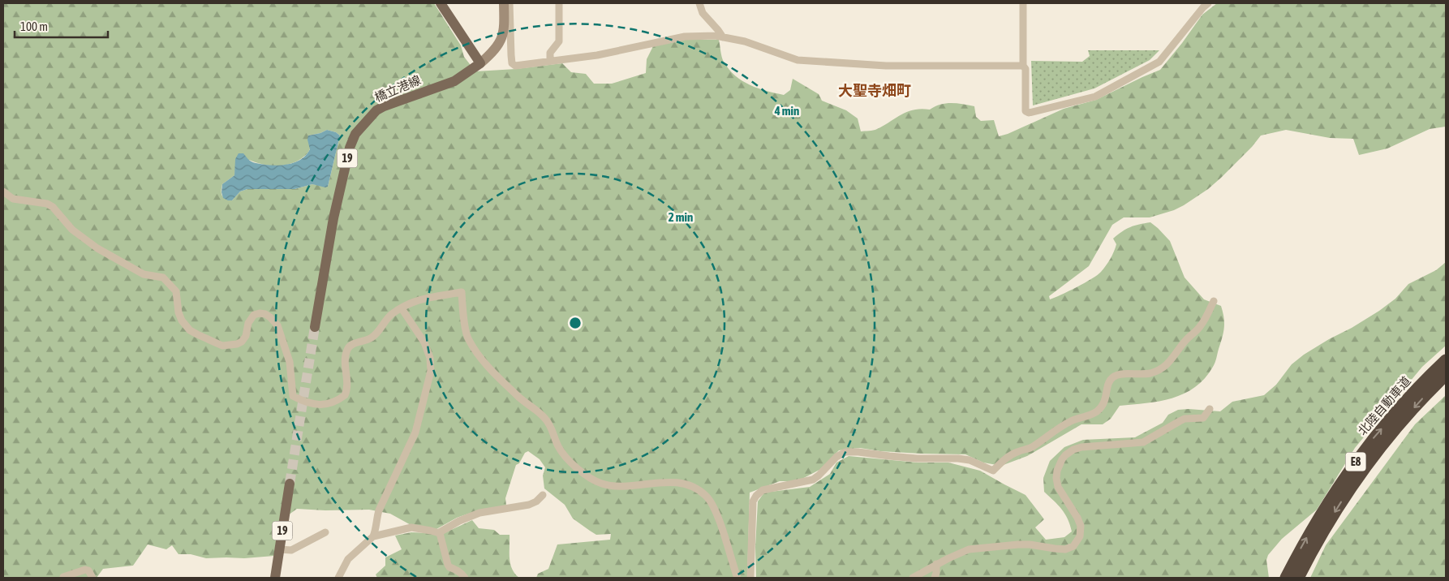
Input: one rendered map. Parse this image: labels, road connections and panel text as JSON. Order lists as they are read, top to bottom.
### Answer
{
  "streets": {
    "highway": ["北陸自動車道", "E8"],
    "main road": ["橋立港線", "19"]
  },
  "districts": ["大聖寺畑町"],
  "scale_bar": "100 m",
  "rings": ["4 min", "2 min"]
}
